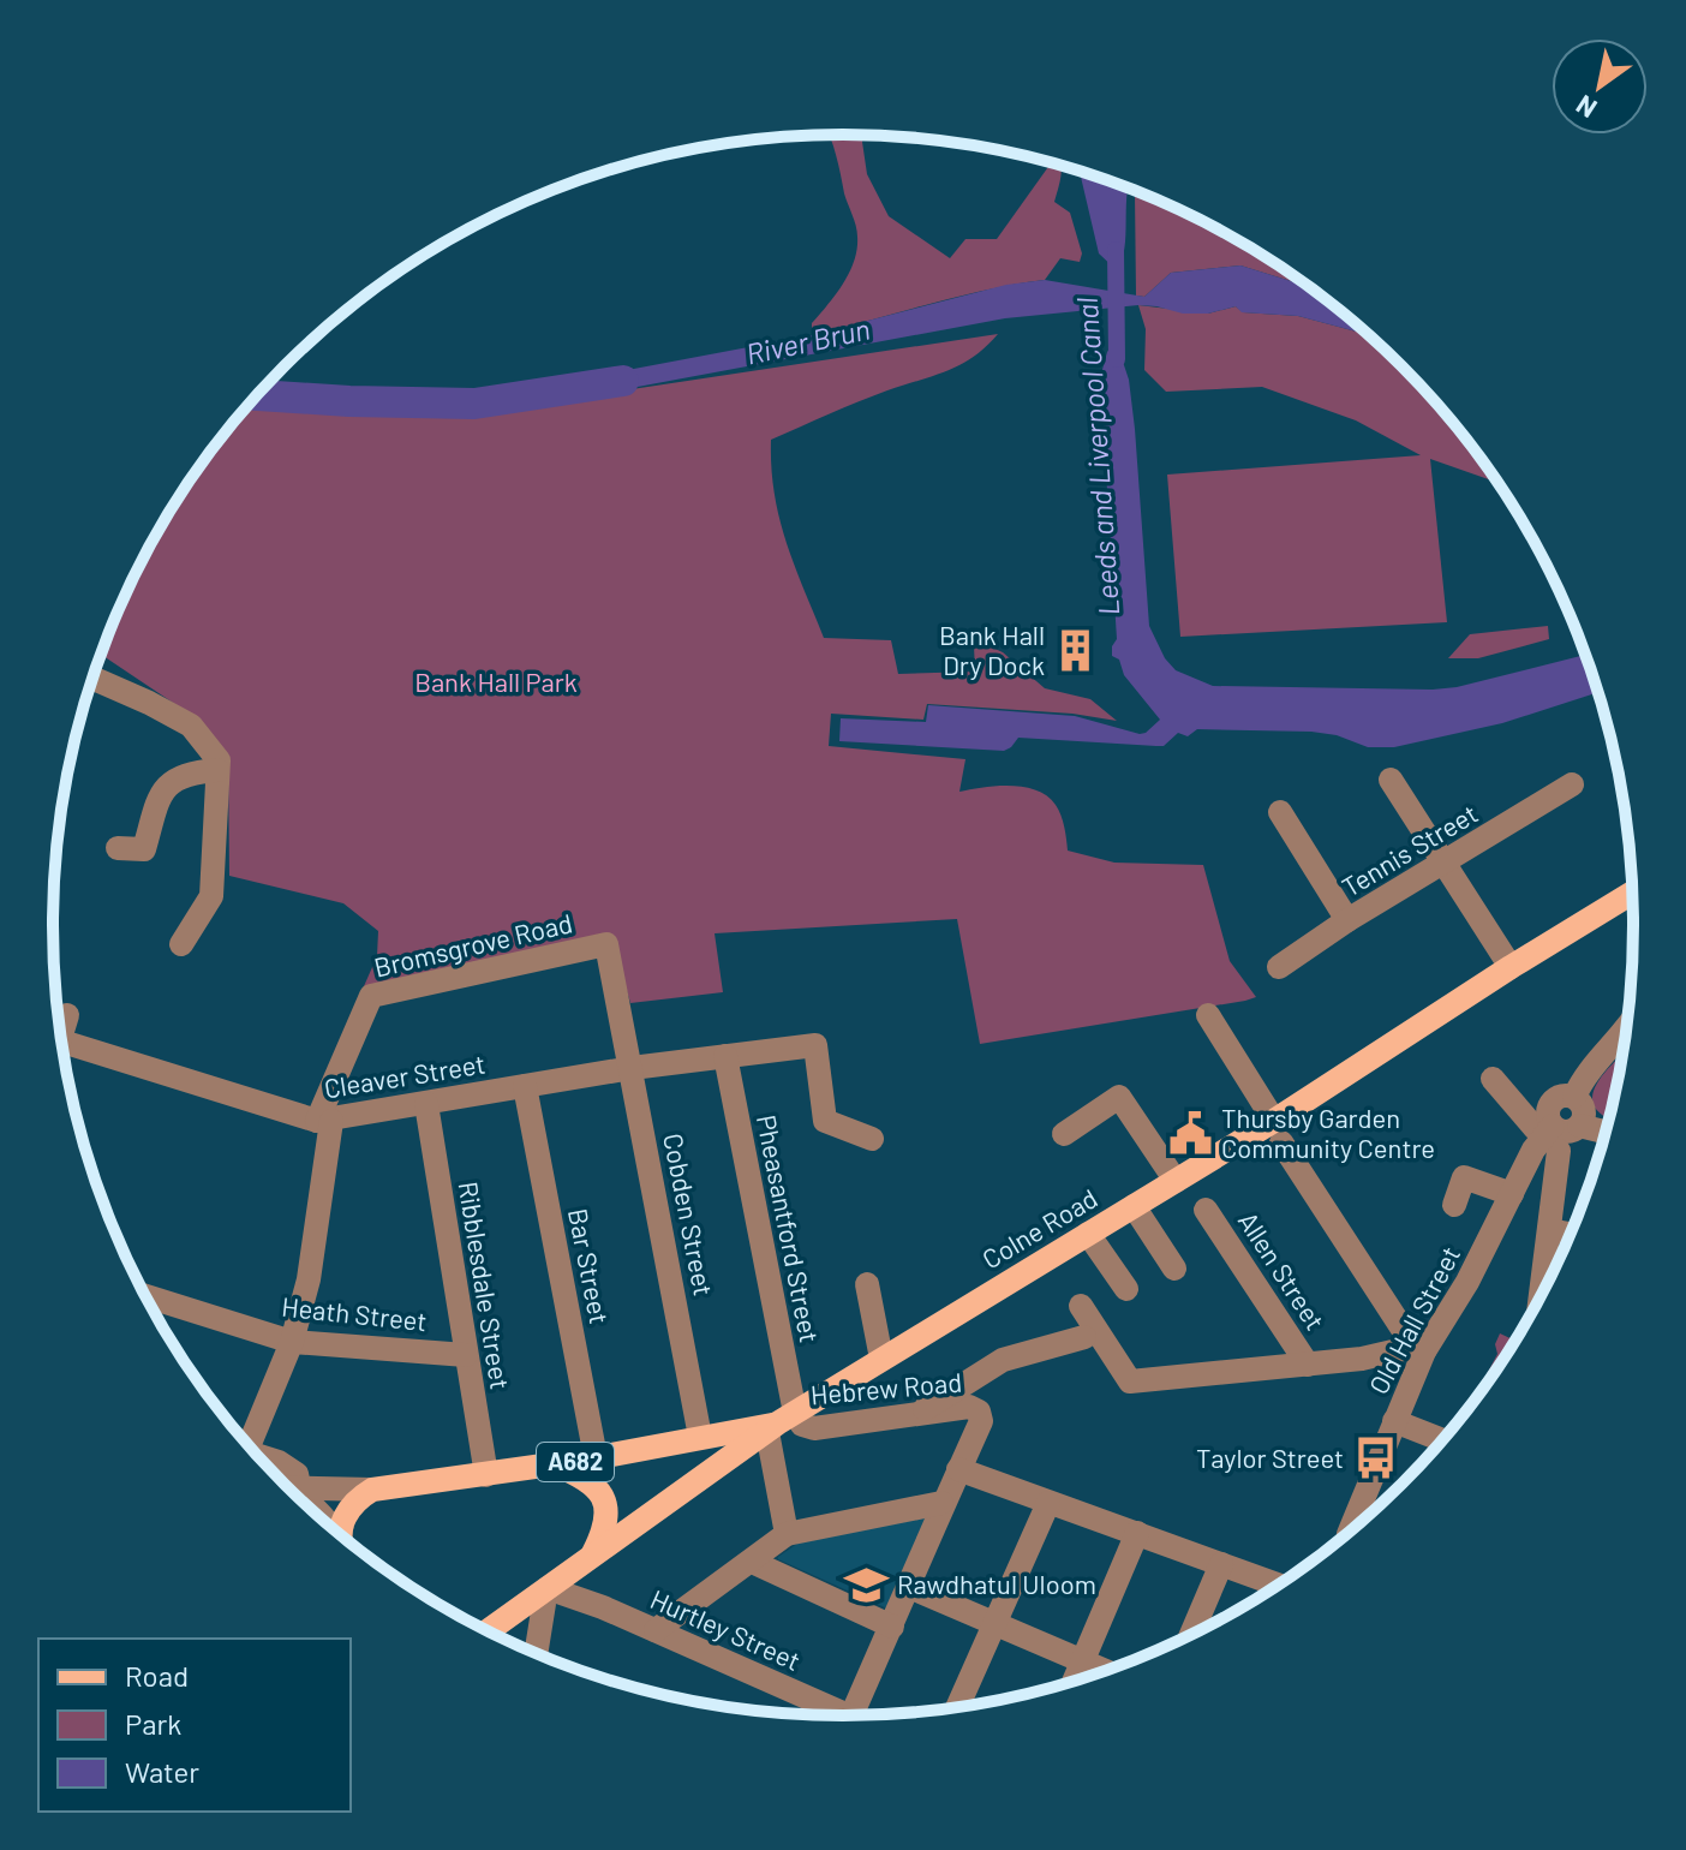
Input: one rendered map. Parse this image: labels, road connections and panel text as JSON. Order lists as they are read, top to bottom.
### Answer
{
  "streets": {
    "main road": ["Colne Road", "A682"],
    "street": [
      "Tennis Street",
      "Bromsgrove Road",
      "Cleaver Street",
      "Cobden Street",
      "Pheasantford Street",
      "Bar Street",
      "Allen Street",
      "Ribblesdale Street",
      "Heath Street",
      "Old Hall Street",
      "Hebrew Road",
      "Hurtley Street"
    ]
  },
  "crossings": [
    ["Bromsgrove Road", "Cleaver Street"],
    ["Bromsgrove Road", "Cobden Street"],
    ["Cleaver Street", "Cobden Street"],
    ["Cleaver Street", "Pheasantford Street"],
    ["Cleaver Street", "Bar Street"],
    ["Cleaver Street", "Ribblesdale Street"],
    ["Cobden Street", "A682"],
    ["Pheasantford Street", "Colne Road"],
    ["Pheasantford Street", "Hebrew Road"],
    ["Pheasantford Street", "A682"],
    ["Colne Road", "Hebrew Road"],
    ["Colne Road", "A682"],
    ["Colne Road", "Hurtley Street"],
    ["Bar Street", "A682"],
    ["Ribblesdale Street", "Heath Street"],
    ["Ribblesdale Street", "A682"],
    ["Hebrew Road", "A682"]
  ],
  "water": ["River Brun", "Leeds and Liverpool Canal"],
  "parks": ["Bank Hall Park"],
  "places": {
    "building": ["Bank Hall Dry Dock"],
    "public building": ["Thursby Garden Community Centre"],
    "bus stop": ["Taylor Street"],
    "school or university": ["Rawdhatul Uloom"]
  },
  "legend": ["Road", "Park", "Water"],
  "north": "bottom left"
}
